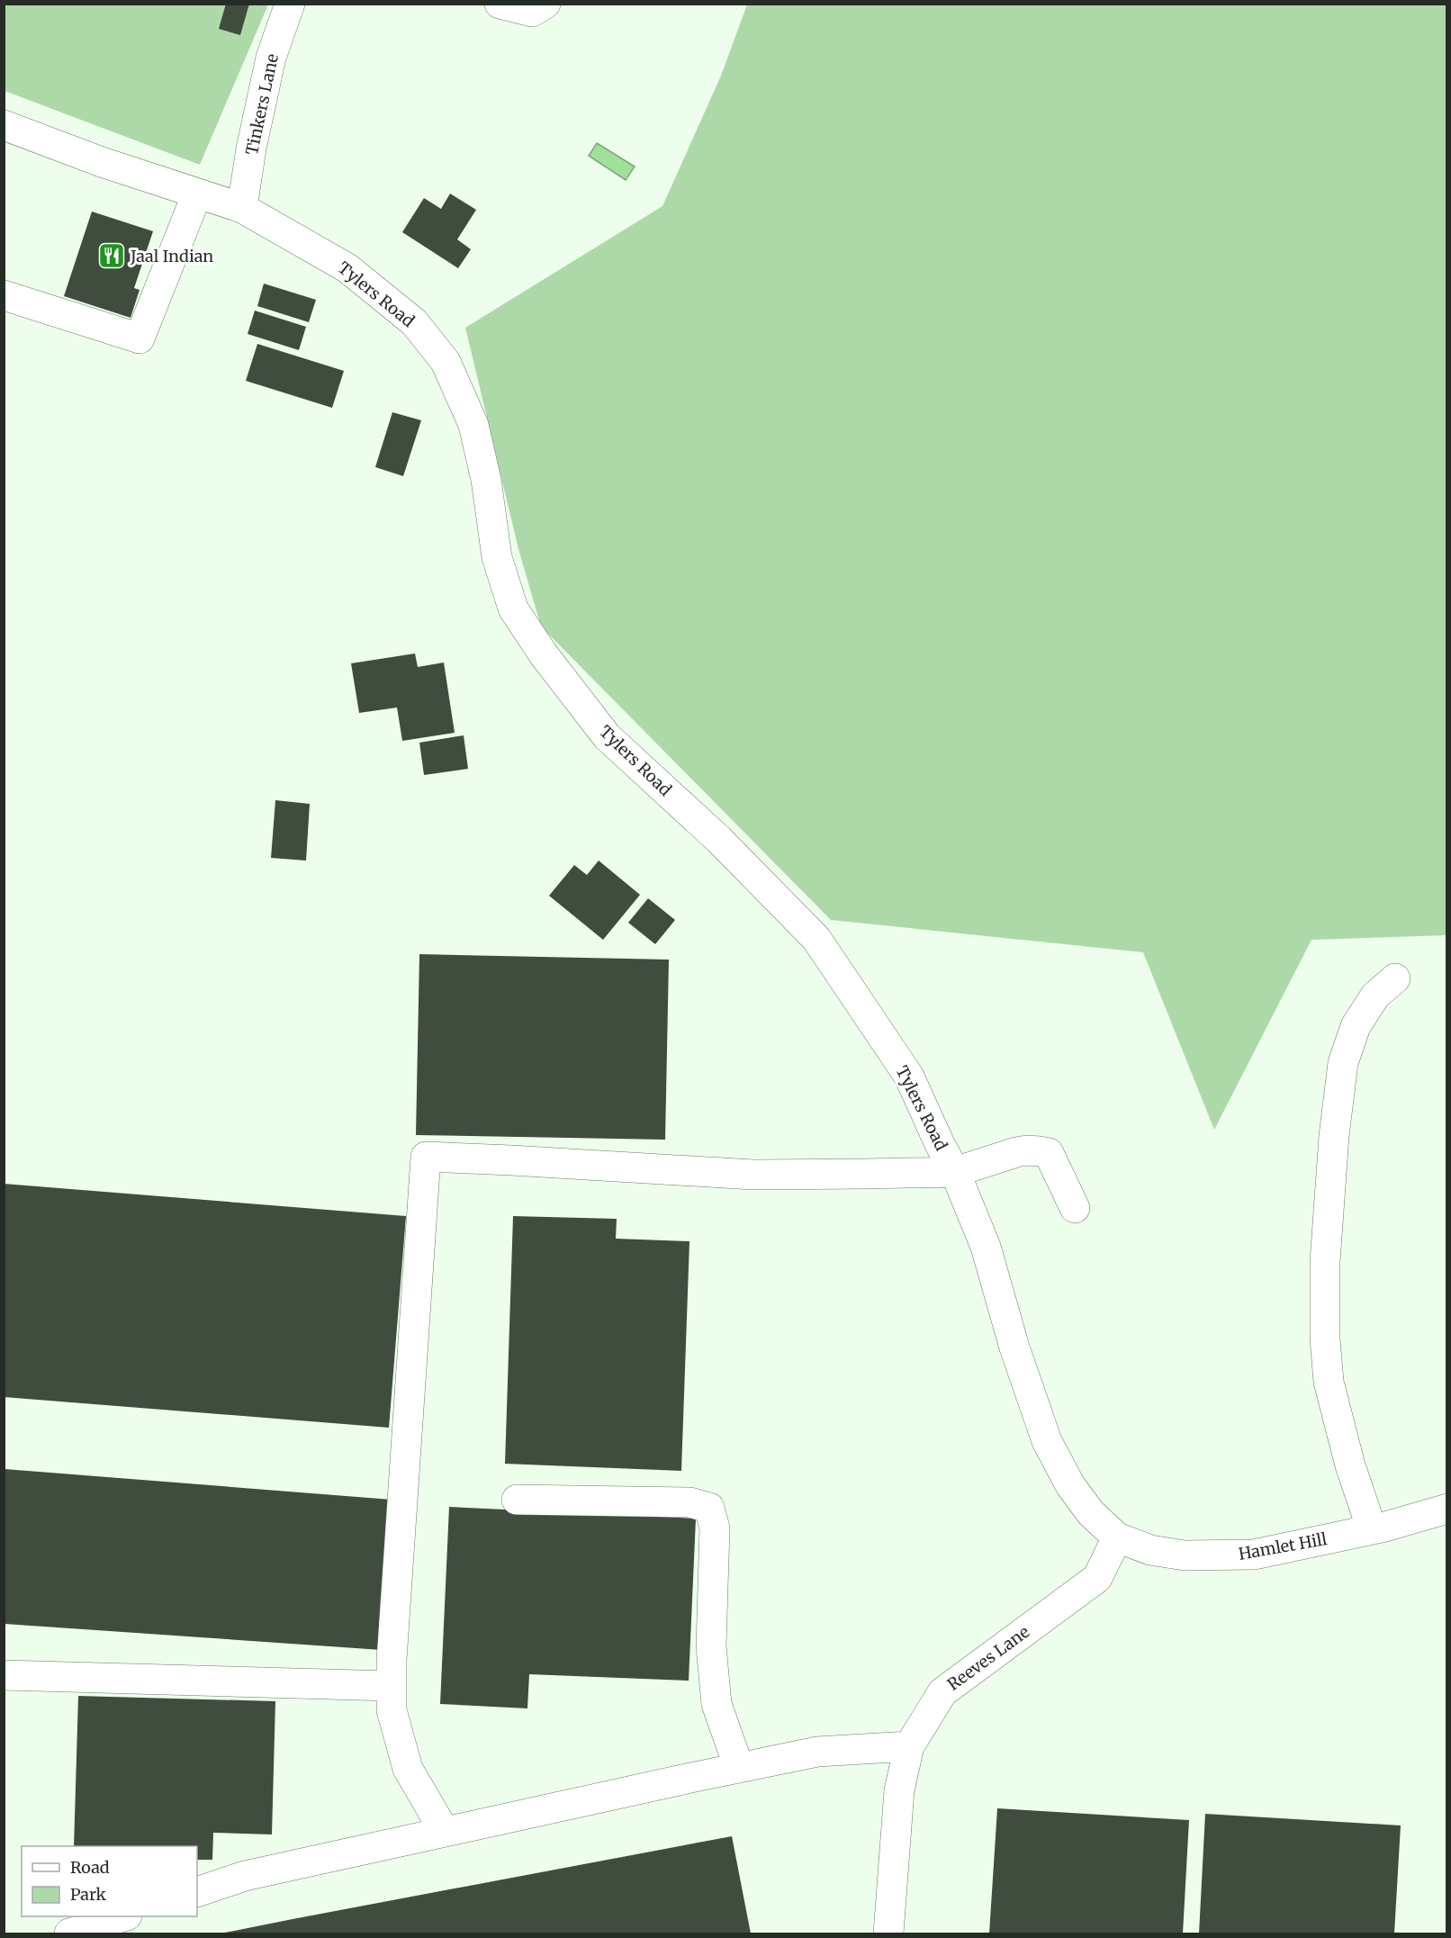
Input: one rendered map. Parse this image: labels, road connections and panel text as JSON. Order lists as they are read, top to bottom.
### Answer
{
  "streets": {
    "street": [
      "Tinkers Lane",
      "Tylers Road",
      "Hamlet Hill",
      "Reeves Lane"
    ]
  },
  "crossings": [
    ["Tinkers Lane", "Tylers Road"],
    ["Tylers Road", "Hamlet Hill"],
    ["Tylers Road", "Reeves Lane"],
    ["Hamlet Hill", "Reeves Lane"]
  ],
  "places": {
    "restaurant": ["Jaal Indian"]
  },
  "legend": ["Road", "Park"]
}
